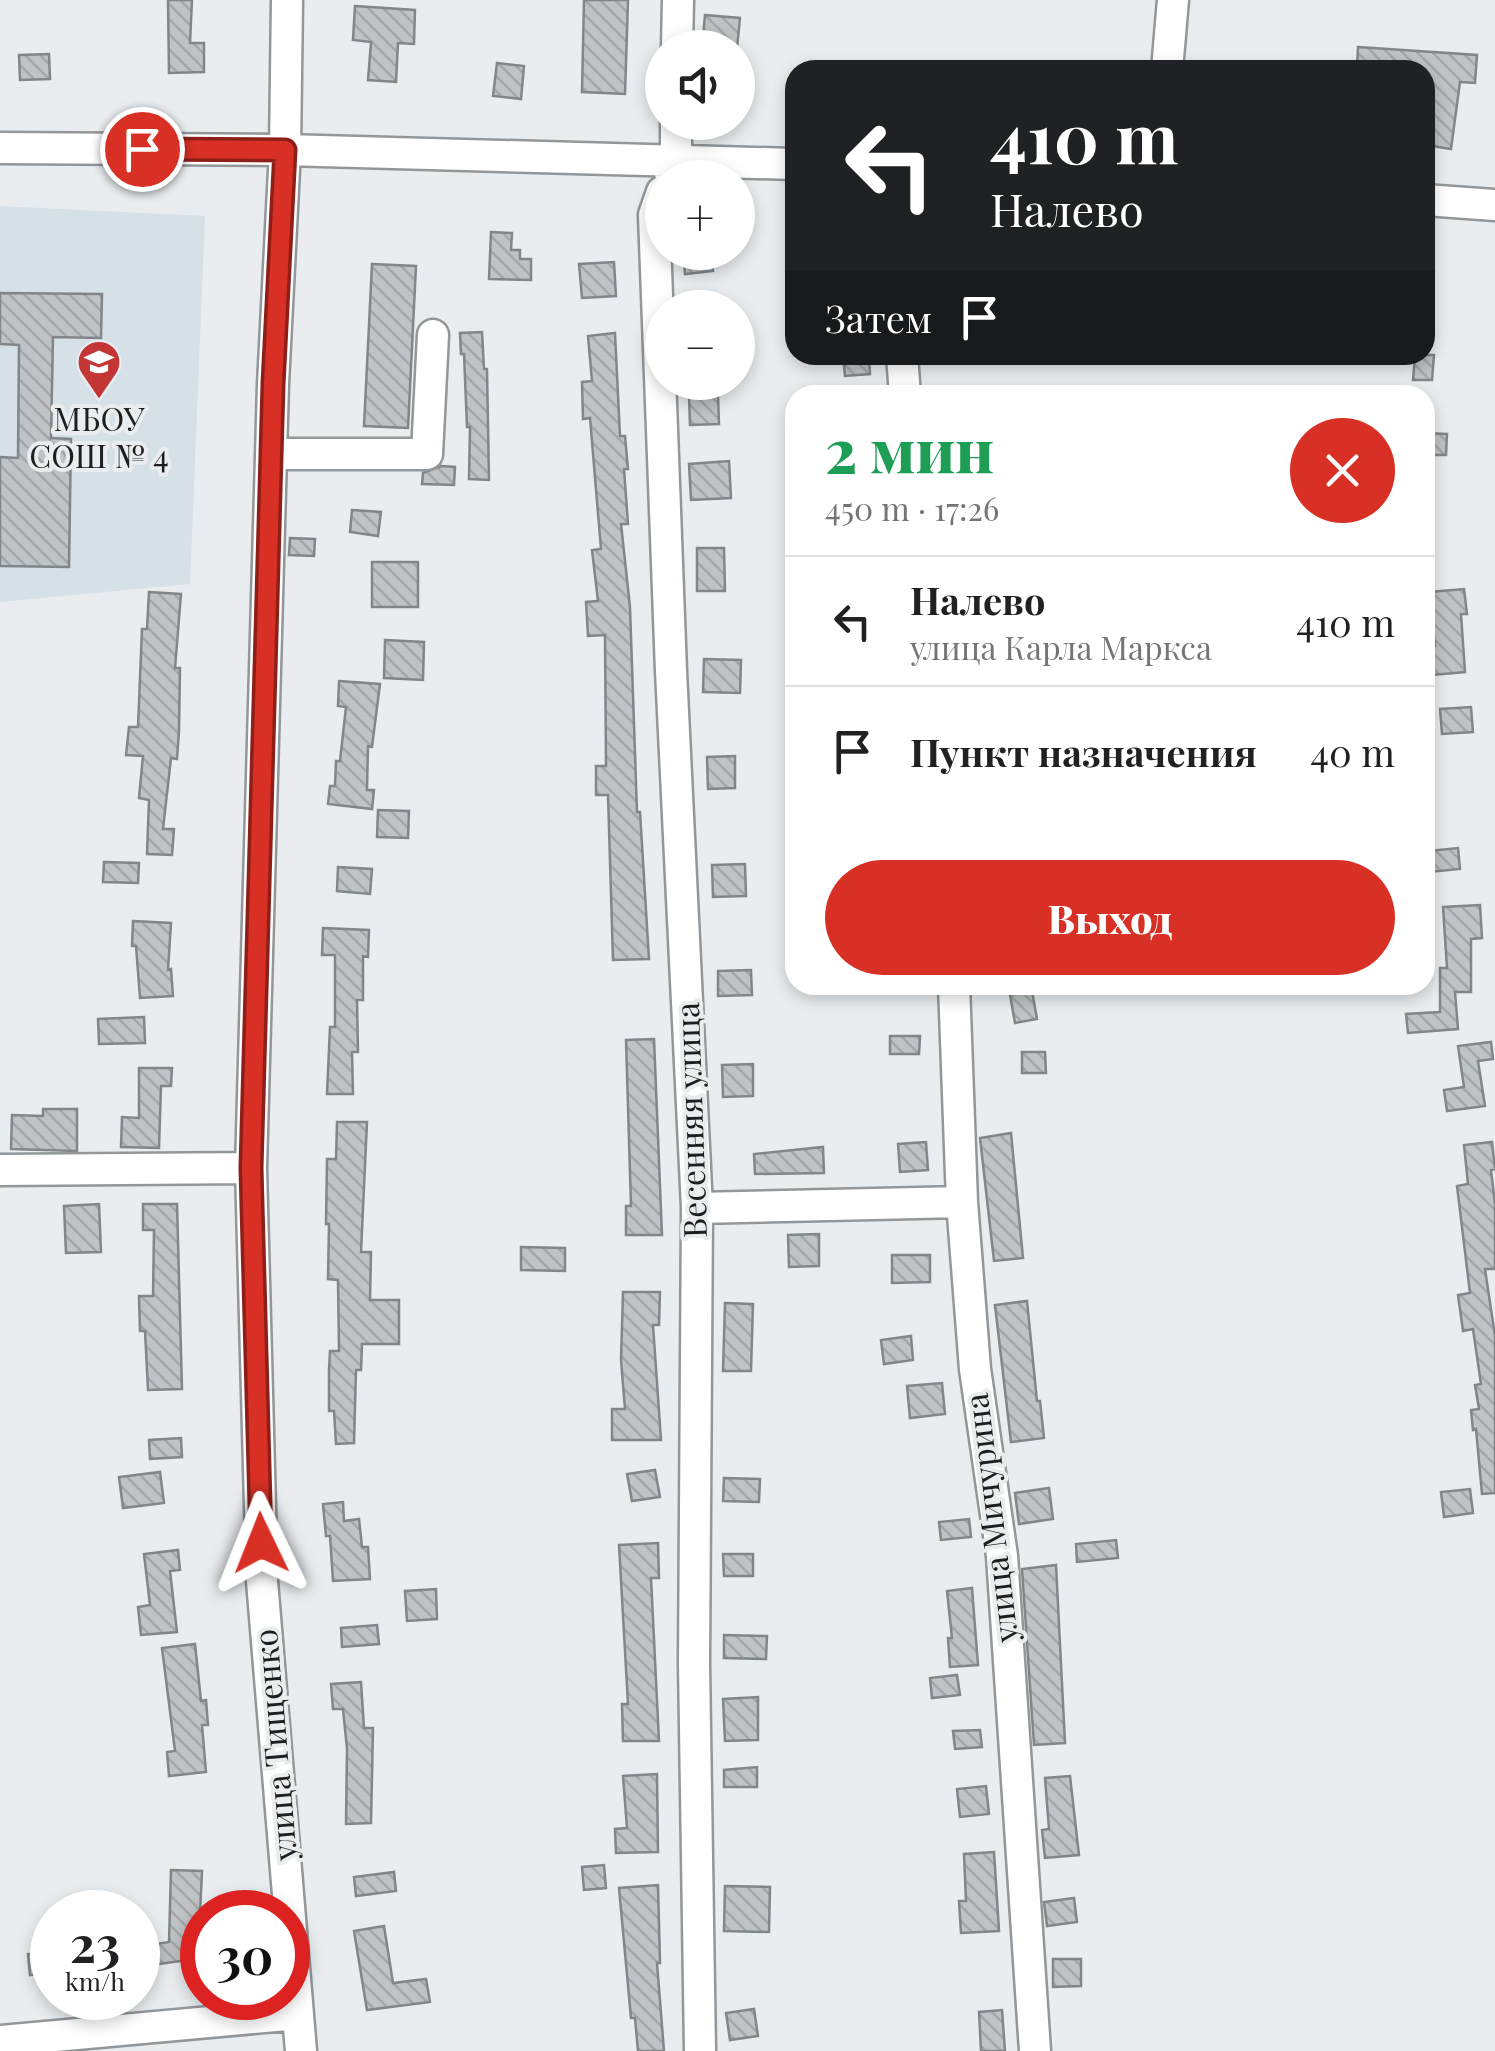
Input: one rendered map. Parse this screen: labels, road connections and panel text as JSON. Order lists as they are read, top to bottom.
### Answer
{
  "streets": {
    "street": ["Весенняя улица", "улица Мичурина", "улица Тищенко"]
  },
  "places": {
    "school or university": ["МБОУ СОШ № 4"]
  },
  "page": {
    "map_buttons": ["+", "−"],
    "turn": ["410 m", "Налево"],
    "then": "Затем",
    "heading": ["2 мин", "450 m · 17:26"],
    "list": [
      {
        "name": "Налево",
        "note": "улица Карла Маркса",
        "value": "410 m"
      },
      {
        "name": "Пункт назначения",
        "value": "40 m"
      }
    ],
    "buttons": "Выход",
    "speed": "23 km/h",
    "limit": "30"
  }
}
